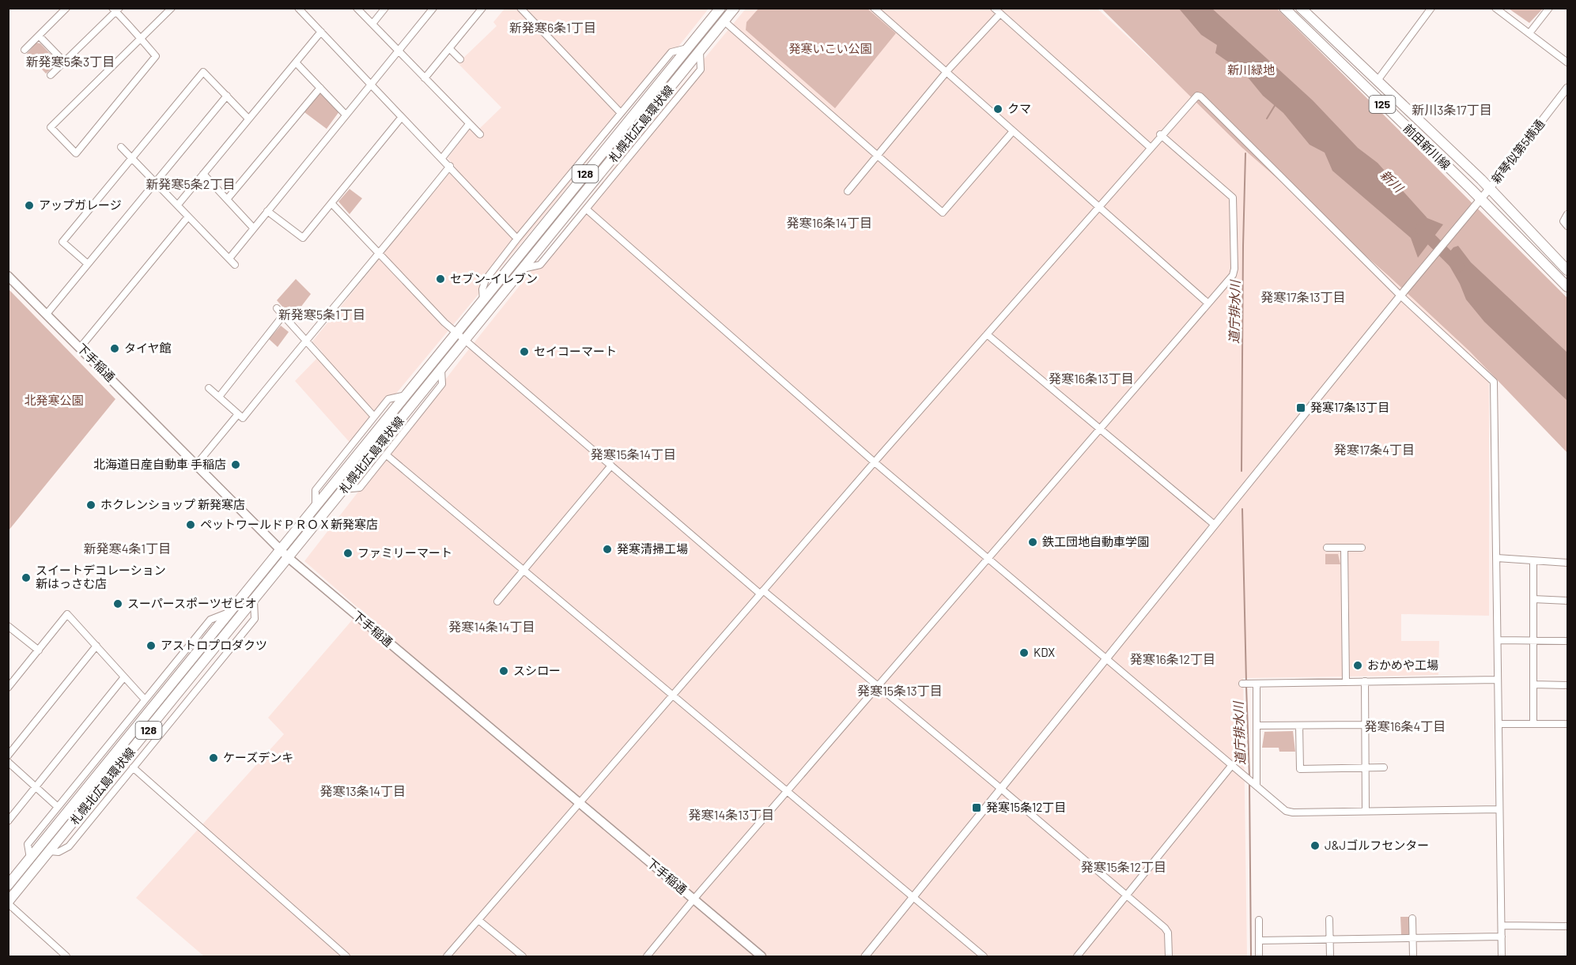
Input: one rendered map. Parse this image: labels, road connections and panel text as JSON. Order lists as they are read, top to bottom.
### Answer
{
  "streets": {
    "main road": [
      "125",
      "札幌北広島環状線",
      "前田新川線",
      "128",
      "下手稲通"
    ],
    "street": ["新琴似第5横通"]
  },
  "crossings": [
    ["札幌北広島環状線", "下手稲通"],
    ["前田新川線", "新琴似第5横通"]
  ],
  "districts": [
    "新発寒6条1丁目",
    "新発寒5条3丁目",
    "新川3条17丁目",
    "新発寒5条2丁目",
    "発寒16条14丁目",
    "発寒17条13丁目",
    "新発寒5条1丁目",
    "発寒16条13丁目",
    "発寒17条4丁目",
    "発寒15条14丁目",
    "新発寒4条1丁目",
    "発寒14条14丁目",
    "発寒16条12丁目",
    "発寒15条13丁目",
    "発寒16条4丁目",
    "発寒13条14丁目",
    "発寒14条13丁目",
    "発寒15条12丁目"
  ],
  "water": ["新川", "道庁排水川"],
  "parks": ["発寒いこい公園", "新川緑地", "北発寒公園"],
  "places": {
    "other": [
      "クマ",
      "アップガレージ",
      "セブン-イレブン",
      "タイヤ館",
      "セイコーマート",
      "北海道日産自動車 手稲店",
      "ホクレンショップ 新発寒店",
      "ペットワールドＰＲＯＸ新発寒店",
      "鉄工団地自動車学園",
      "発寒清掃工場",
      "ファミリーマート",
      "スイートデコレーション 新はっさむ店",
      "スーパースポーツゼビオ",
      "アストロプロダクツ",
      "KDX",
      "おかめや工場",
      "スシロー",
      "ケーズデンキ",
      "J&Jゴルフセンター"
    ],
    "transit": ["発寒17条13丁目", "発寒15条12丁目"]
  }
}
